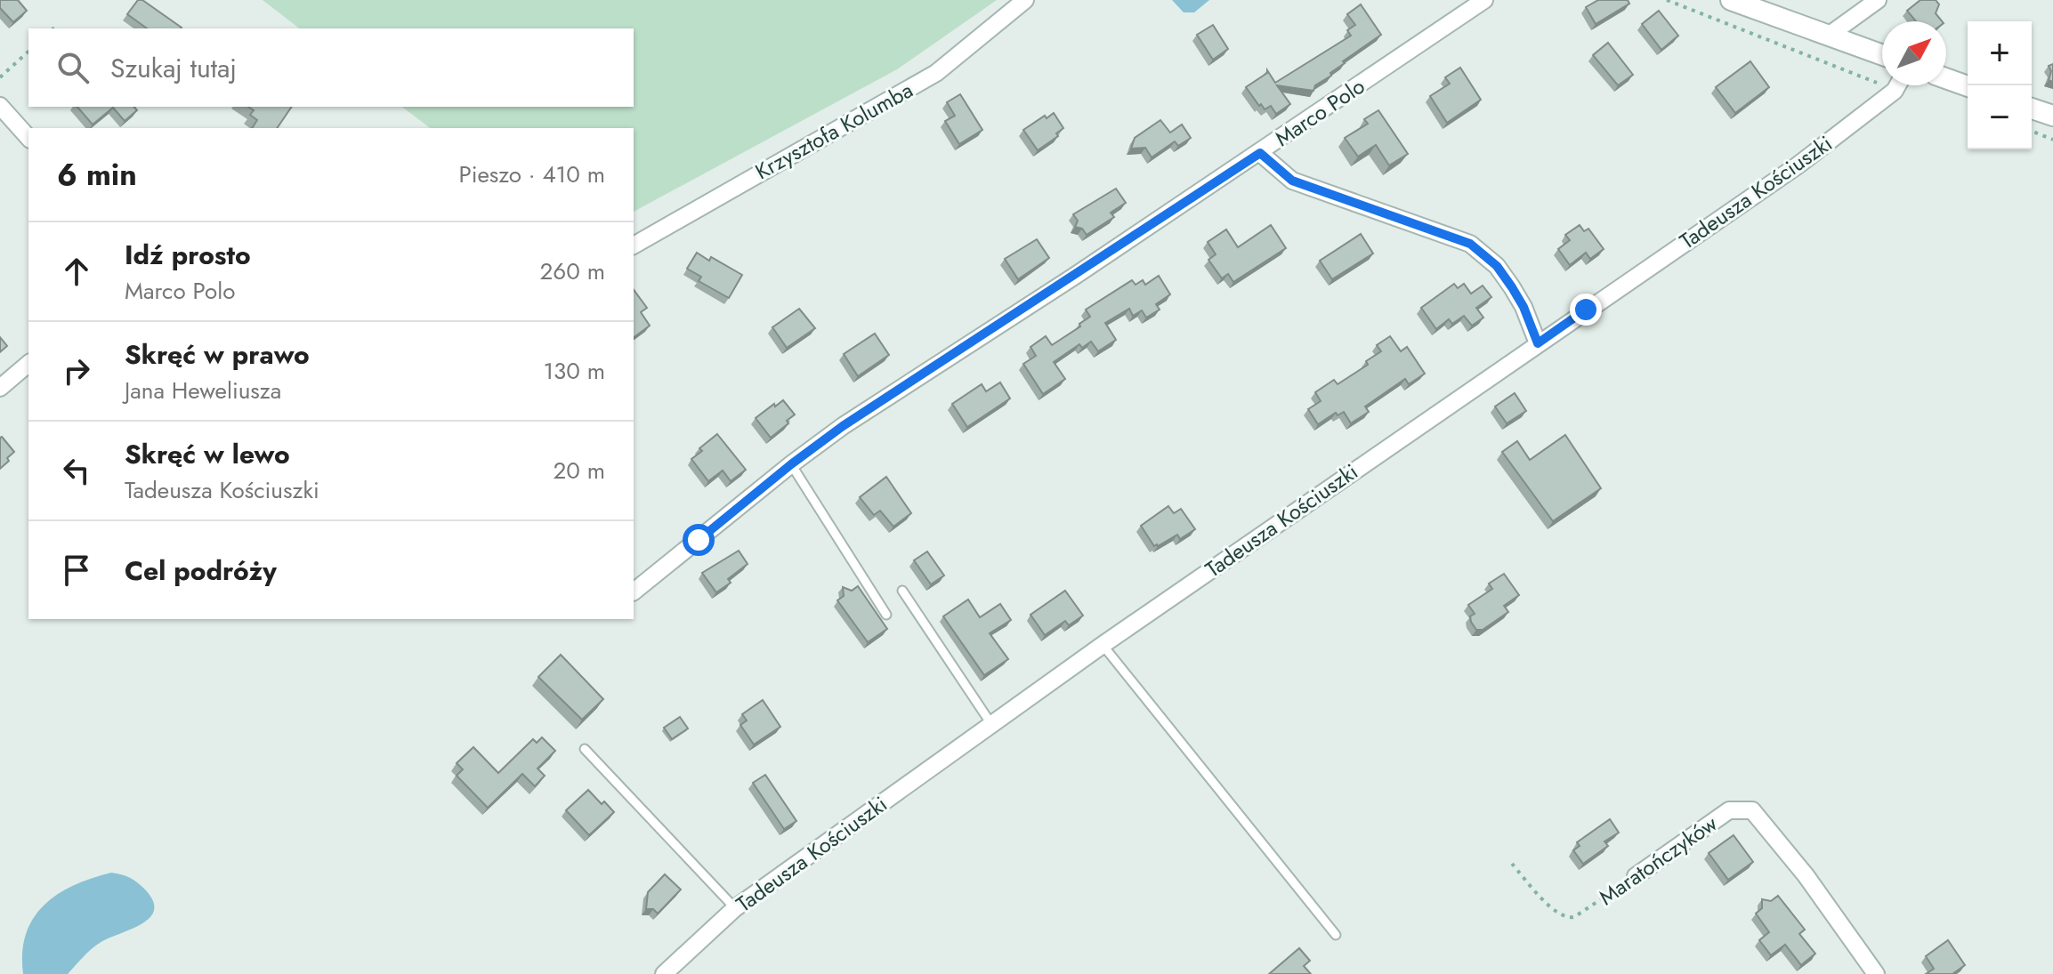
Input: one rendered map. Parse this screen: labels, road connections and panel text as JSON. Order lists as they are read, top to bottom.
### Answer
{
  "streets": {
    "street": [
      "Marco Polo",
      "Krzysztofa Kolumba",
      "Tadeusza Kościuszki",
      "Maratończyków"
    ]
  },
  "north": "top right",
  "page": {
    "map_buttons": ["+", "−"],
    "search": "Szukaj tutaj",
    "heading": ["6 min", "Pieszo · 410 m"],
    "list": [
      ["Idź prosto", "Marco Polo", "260 m"],
      ["Skręć w prawo", "Jana Heweliusza", "130 m"],
      ["Skręć w lewo", "Tadeusza Kościuszki", "20 m"],
      "Cel podróży"
    ]
  }
}
